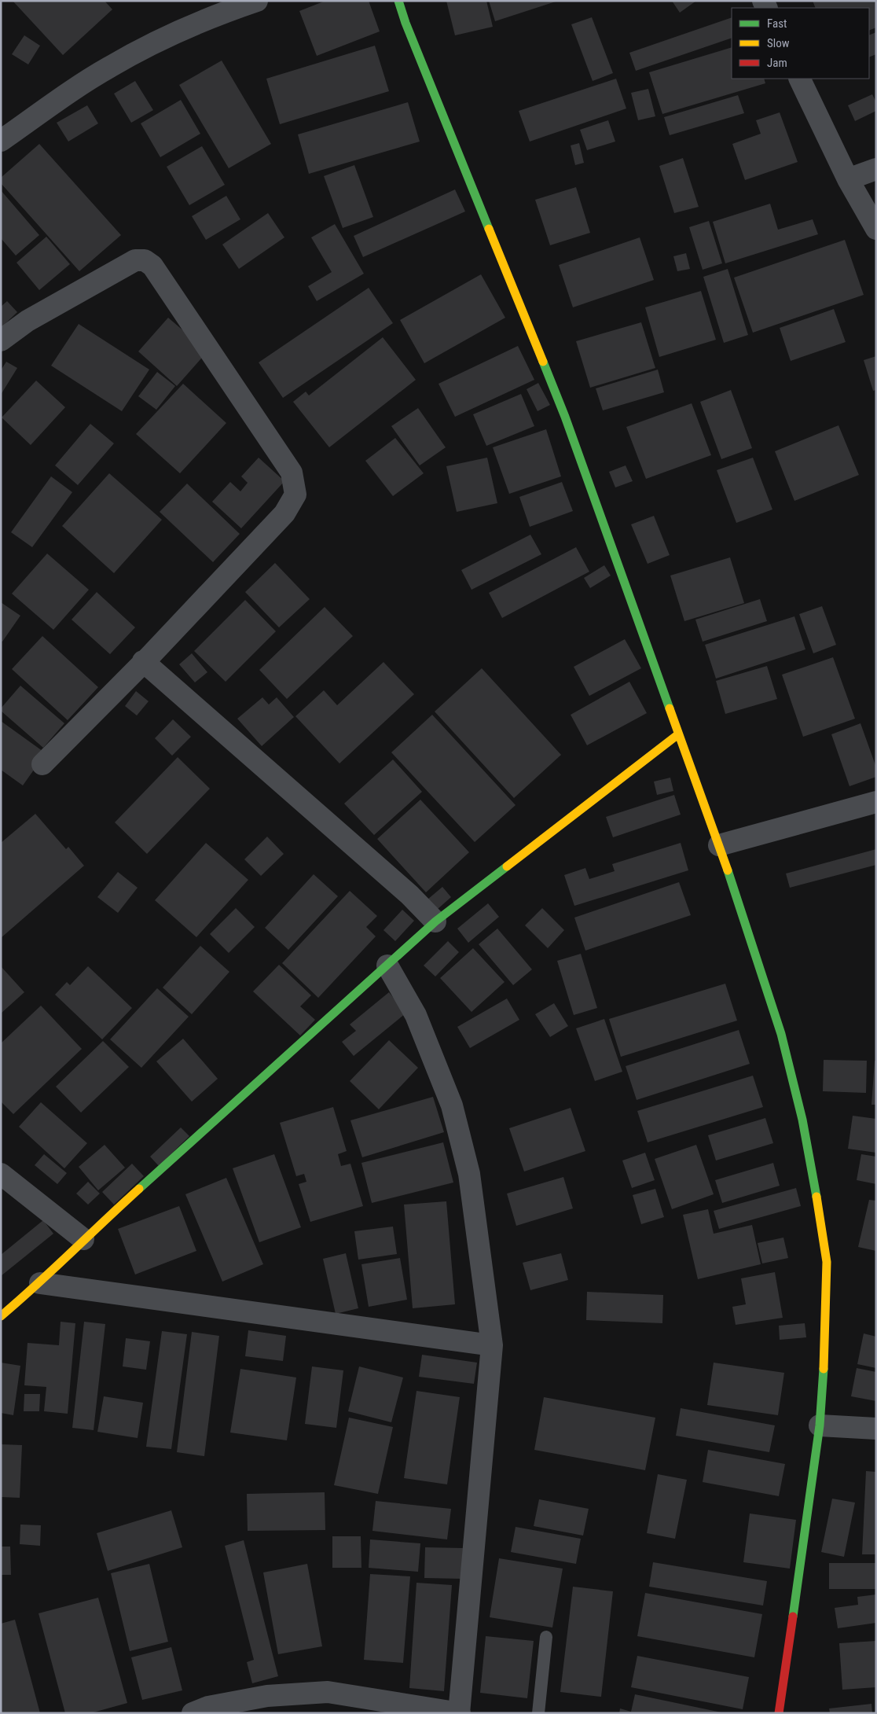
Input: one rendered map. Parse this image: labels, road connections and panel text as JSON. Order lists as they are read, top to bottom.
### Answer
{
  "legend": ["Fast", "Slow", "Jam"]
}
